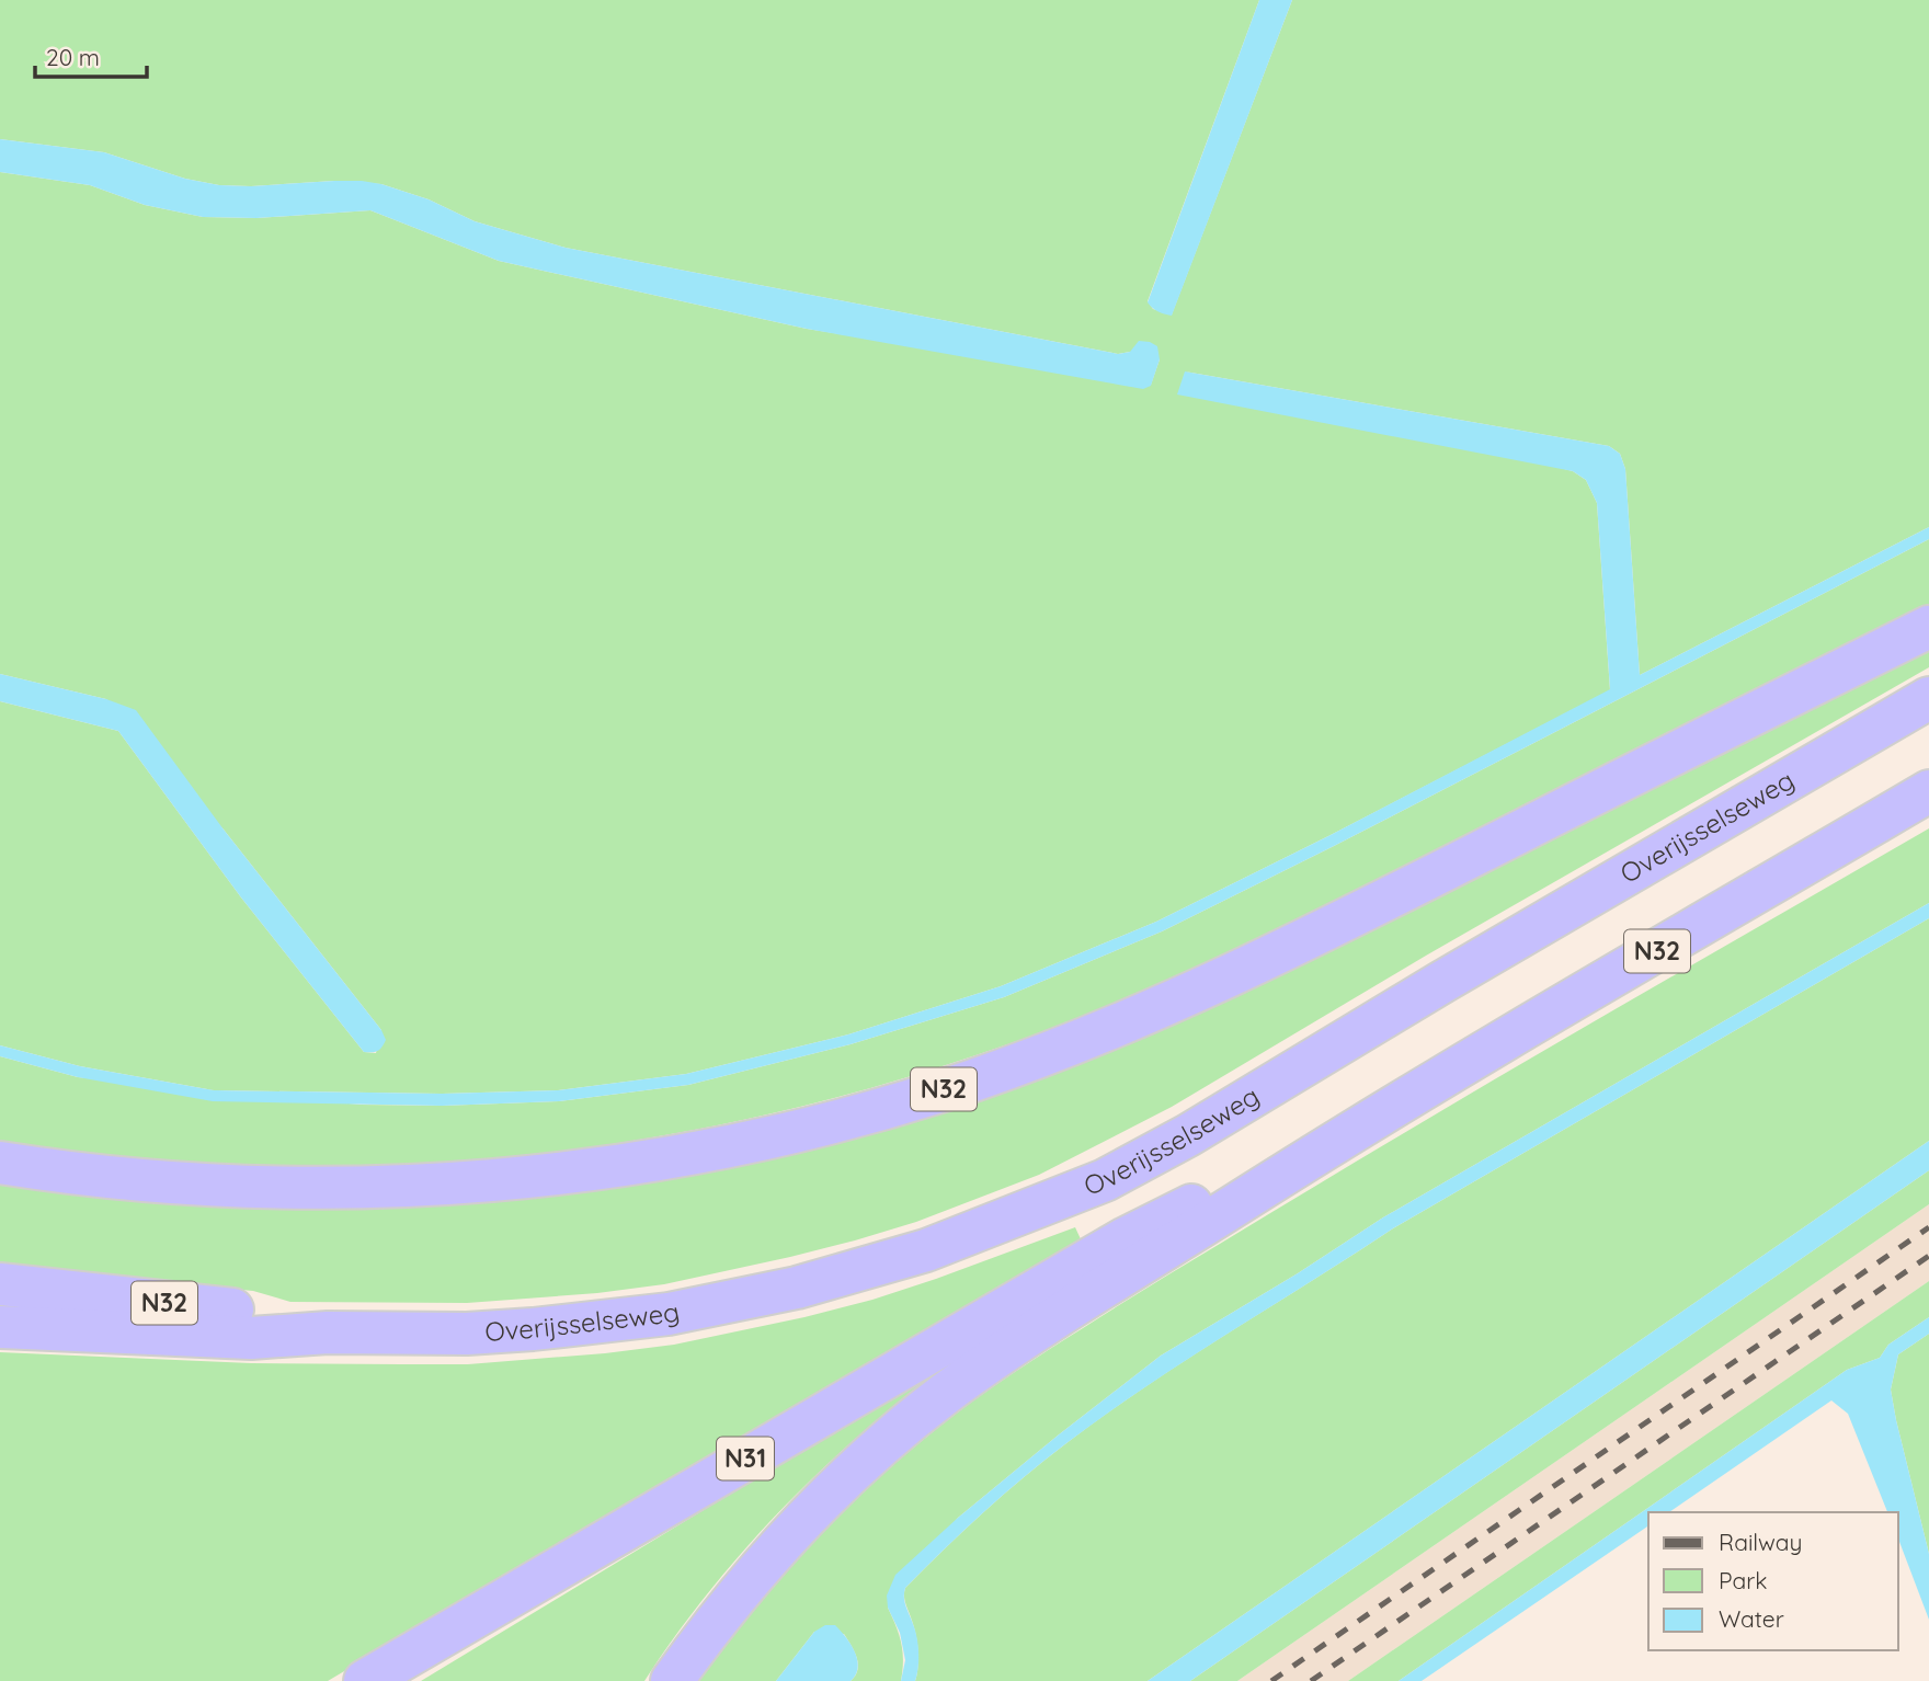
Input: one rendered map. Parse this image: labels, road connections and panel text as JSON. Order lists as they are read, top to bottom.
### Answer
{
  "streets": {
    "highway": ["Overijsselseweg", "N32", "N31"]
  },
  "crossings": [
    ["Overijsselseweg", "N32"],
    ["N32", "N31"]
  ],
  "legend": ["Railway", "Park", "Water"],
  "scale_bar": "20 m"
}
